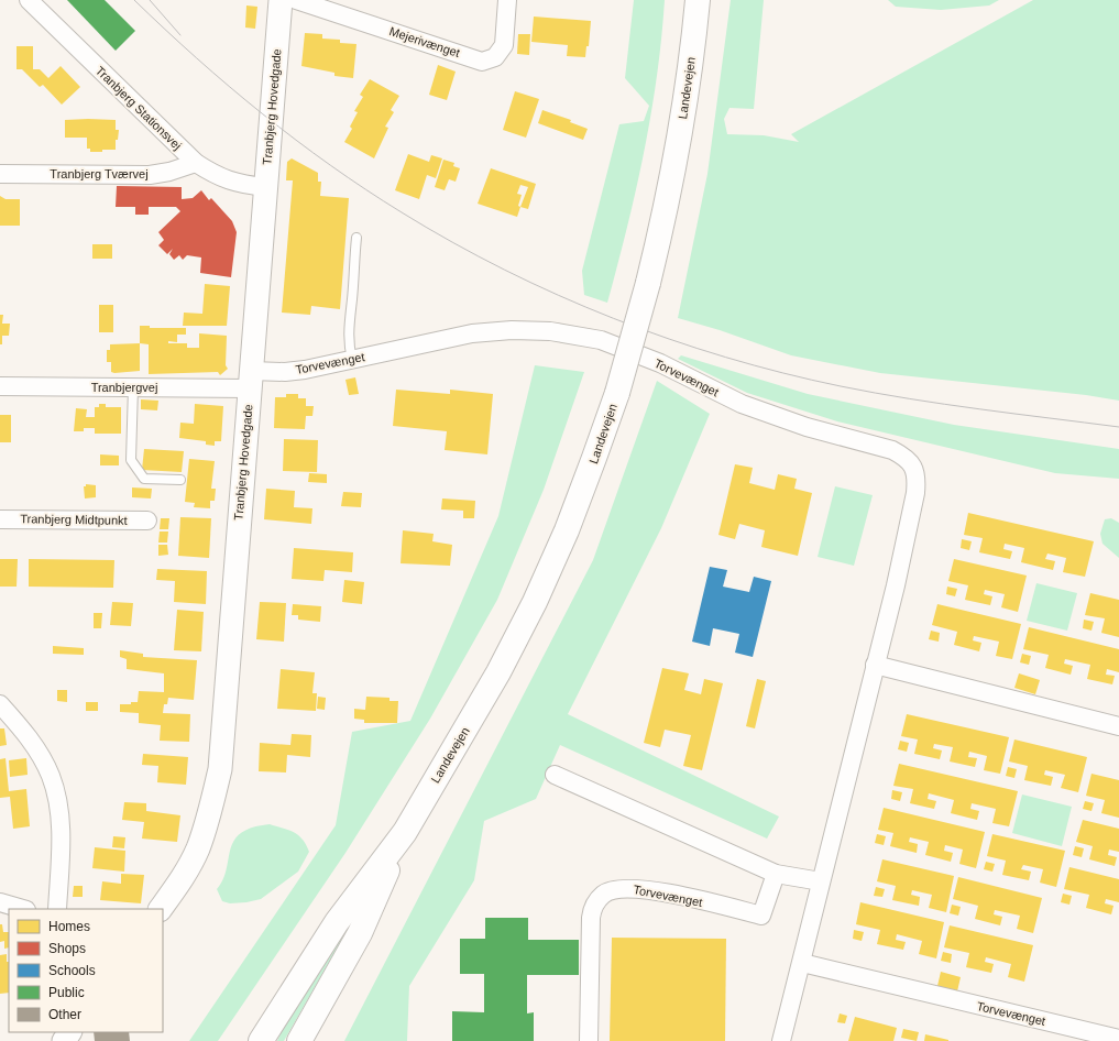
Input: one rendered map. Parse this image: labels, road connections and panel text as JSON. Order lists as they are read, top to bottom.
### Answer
{
  "streets": {
    "main road": ["Landevejen"],
    "street": [
      "Mejerivænget",
      "Tranbjerg Hovedgade",
      "Tranbjerg Stationsvej",
      "Tranbjerg Tværvej",
      "Torvevænget",
      "Tranbjergvej",
      "Tranbjerg Midtpunkt"
    ]
  },
  "crossings": [
    ["Tranbjerg Hovedgade", "Tranbjerg Stationsvej"],
    ["Tranbjerg Hovedgade", "Torvevænget"],
    ["Tranbjerg Hovedgade", "Tranbjergvej"],
    ["Tranbjerg Stationsvej", "Tranbjerg Tværvej"],
    ["Torvevænget", "Tranbjergvej"]
  ],
  "legend": [
    "Homes",
    "Shops",
    "Schools",
    "Public",
    "Other"
  ]
}
